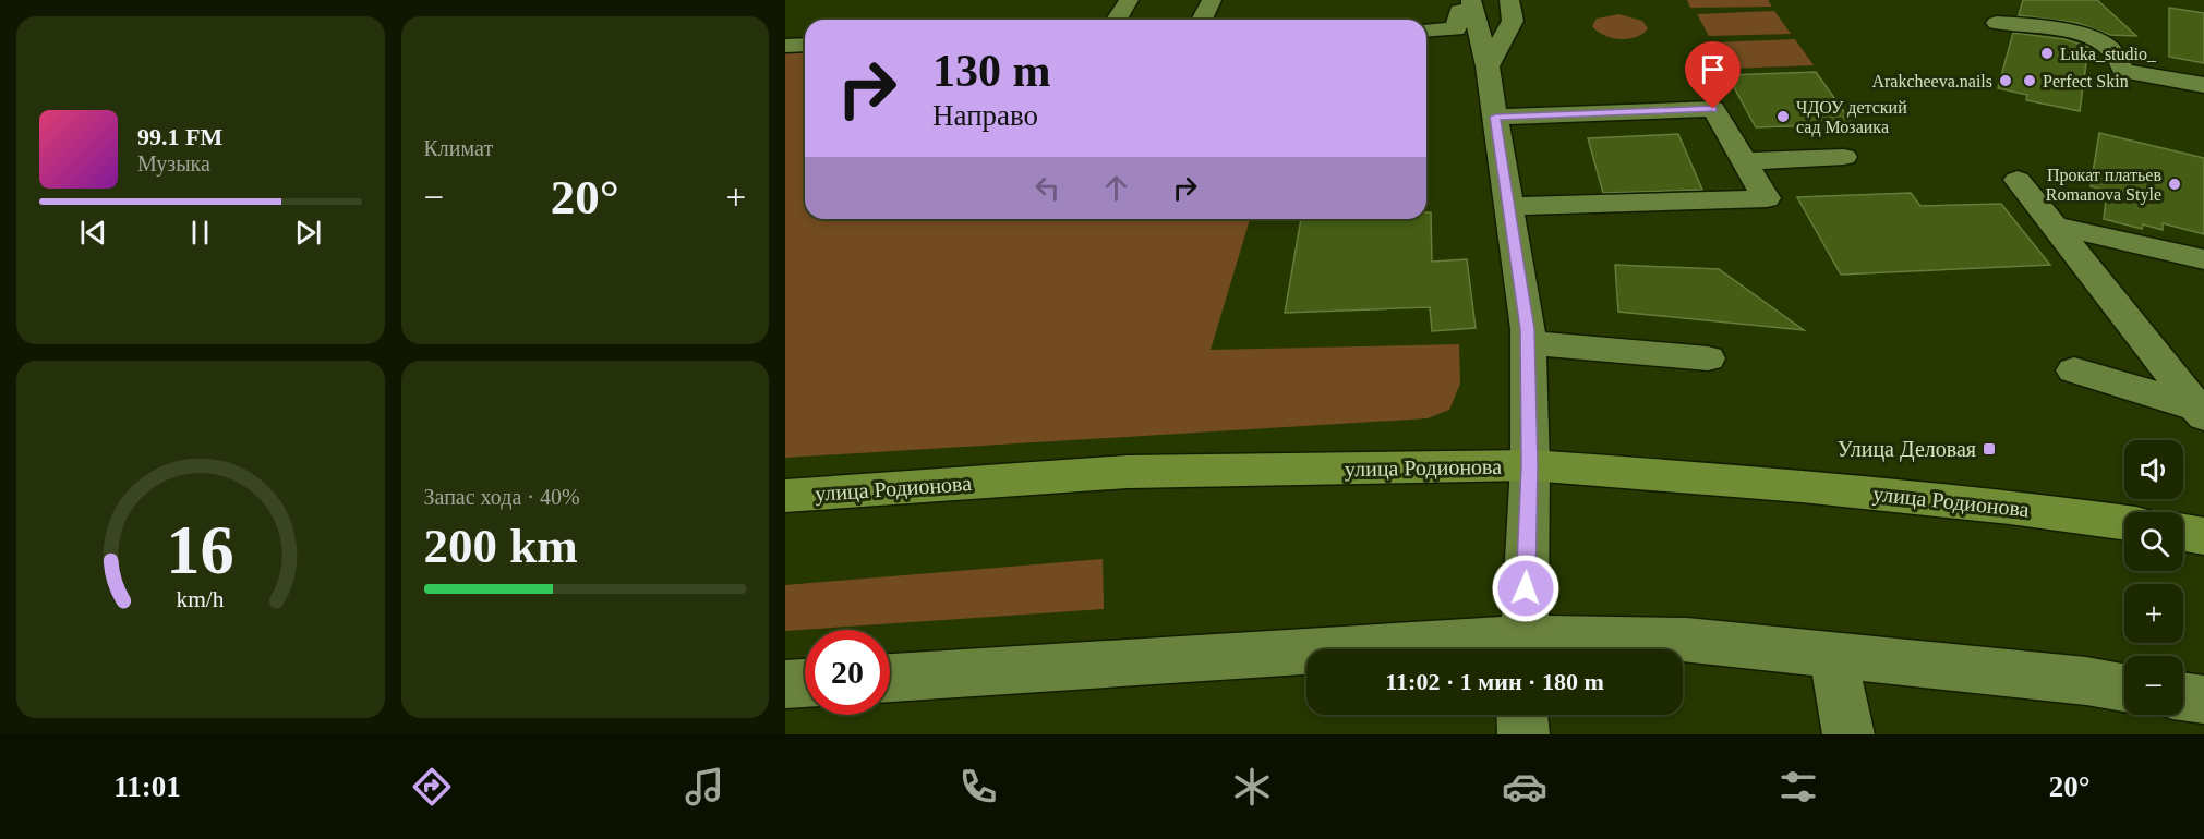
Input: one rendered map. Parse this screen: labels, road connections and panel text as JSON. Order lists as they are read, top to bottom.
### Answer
{
  "streets": {
    "main road": ["улица Родионова"]
  },
  "places": {
    "other": [
      "Luka_studio_",
      "Arakcheeva.nails",
      "Perfect Skin",
      "ЧДОУ детский сад Мозаика",
      "Прокат платьев Romanova Style"
    ],
    "transit": ["Улица Деловая"]
  },
  "page": {
    "tile": [
      "Климат",
      ["Запас хода · 40%", "200 km"]
    ],
    "turn": ["130 m", "Направо"],
    "song": ["99.1 FM", "Музыка"],
    "heat": ["−", "20°", "+"],
    "map_buttons": ["+", "−"],
    "limit": "20",
    "trip": "11:02 · 1 мин · 180 m",
    "tabs": ["11:01", "20°"],
    "gauge": ["16", "km/h"]
  }
}
